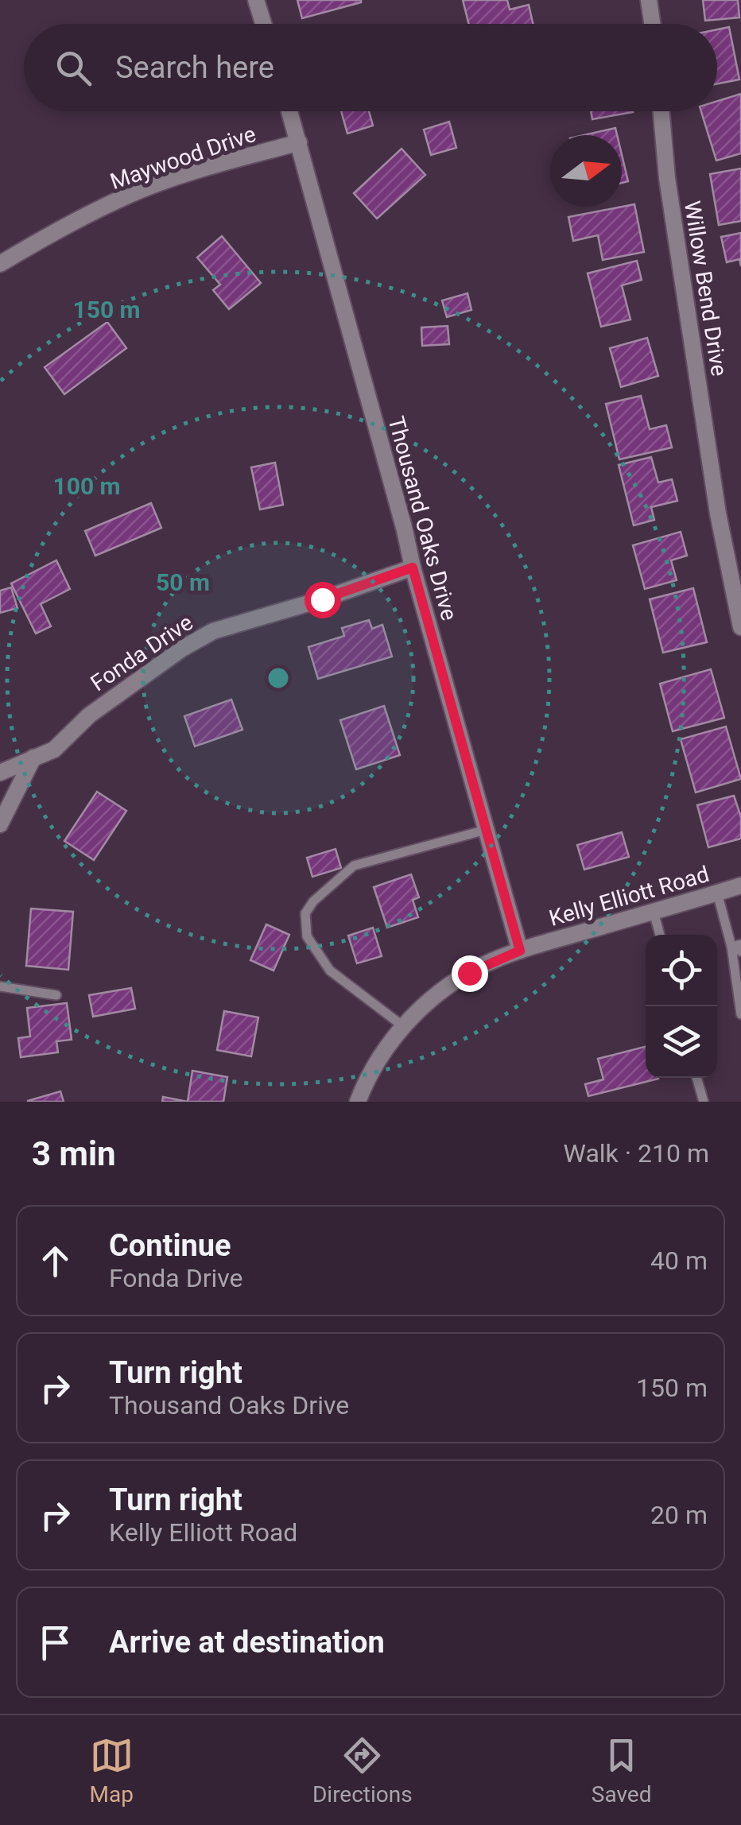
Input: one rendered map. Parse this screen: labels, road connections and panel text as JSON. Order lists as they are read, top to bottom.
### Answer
{
  "streets": {
    "street": [
      "Maywood Drive",
      "Willow Bend Drive",
      "Thousand Oaks Drive",
      "Fonda Drive",
      "Kelly Elliott Road"
    ]
  },
  "crossings": [
    ["Maywood Drive", "Thousand Oaks Drive"],
    ["Thousand Oaks Drive", "Fonda Drive"],
    ["Thousand Oaks Drive", "Kelly Elliott Road"]
  ],
  "north": "right",
  "page": {
    "search": "Search here",
    "heading": ["3 min", "Walk · 210 m"],
    "list": [
      ["Continue", "Fonda Drive", "40 m"],
      ["Turn right", "Thousand Oaks Drive", "150 m"],
      ["Turn right", "Kelly Elliott Road", "20 m"],
      "Arrive at destination"
    ],
    "nav": ["Map", "Directions", "Saved"]
  },
  "rings": ["150 m", "100 m", "50 m"]
}
